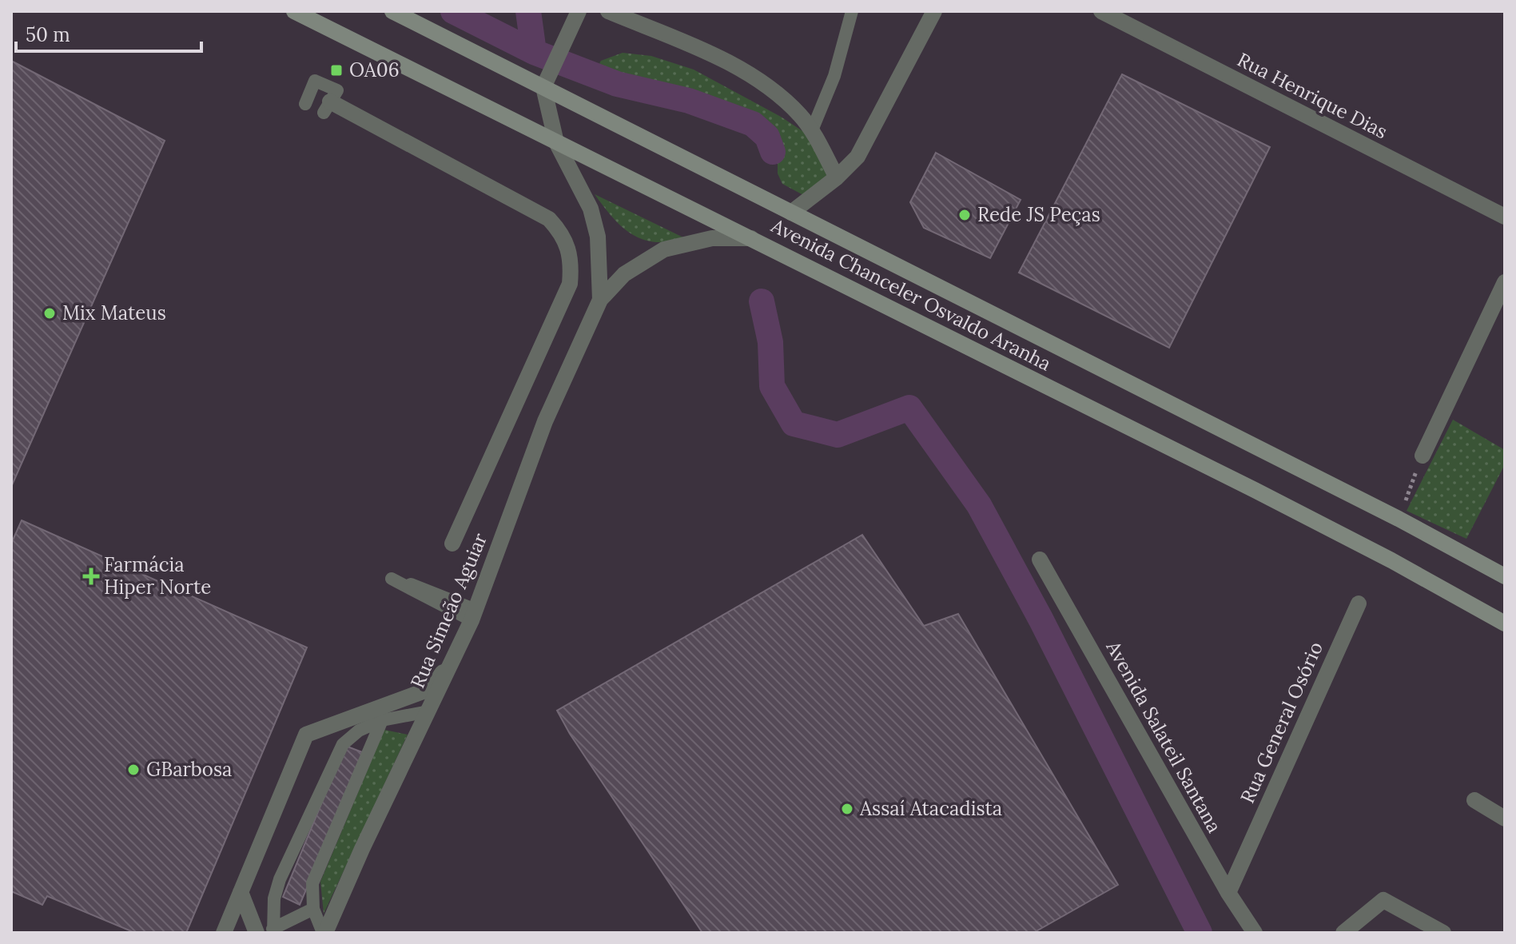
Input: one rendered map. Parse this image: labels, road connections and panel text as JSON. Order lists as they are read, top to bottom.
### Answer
{
  "streets": {
    "main road": ["Avenida Chanceler Osvaldo Aranha"],
    "street": [
      "Rua Henrique Dias",
      "Rua Simeão Aguiar",
      "Rua General Osório",
      "Avenida Salateil Santana"
    ]
  },
  "crossings": [
    ["Rua General Osório", "Avenida Salateil Santana"]
  ],
  "places": {
    "transit": ["OA06"],
    "other": [
      "Rede JS Peças",
      "Mix Mateus",
      "GBarbosa",
      "Assaí Atacadista"
    ],
    "health": ["Farmácia Hiper Norte"]
  },
  "scale_bar": "50 m"
}
